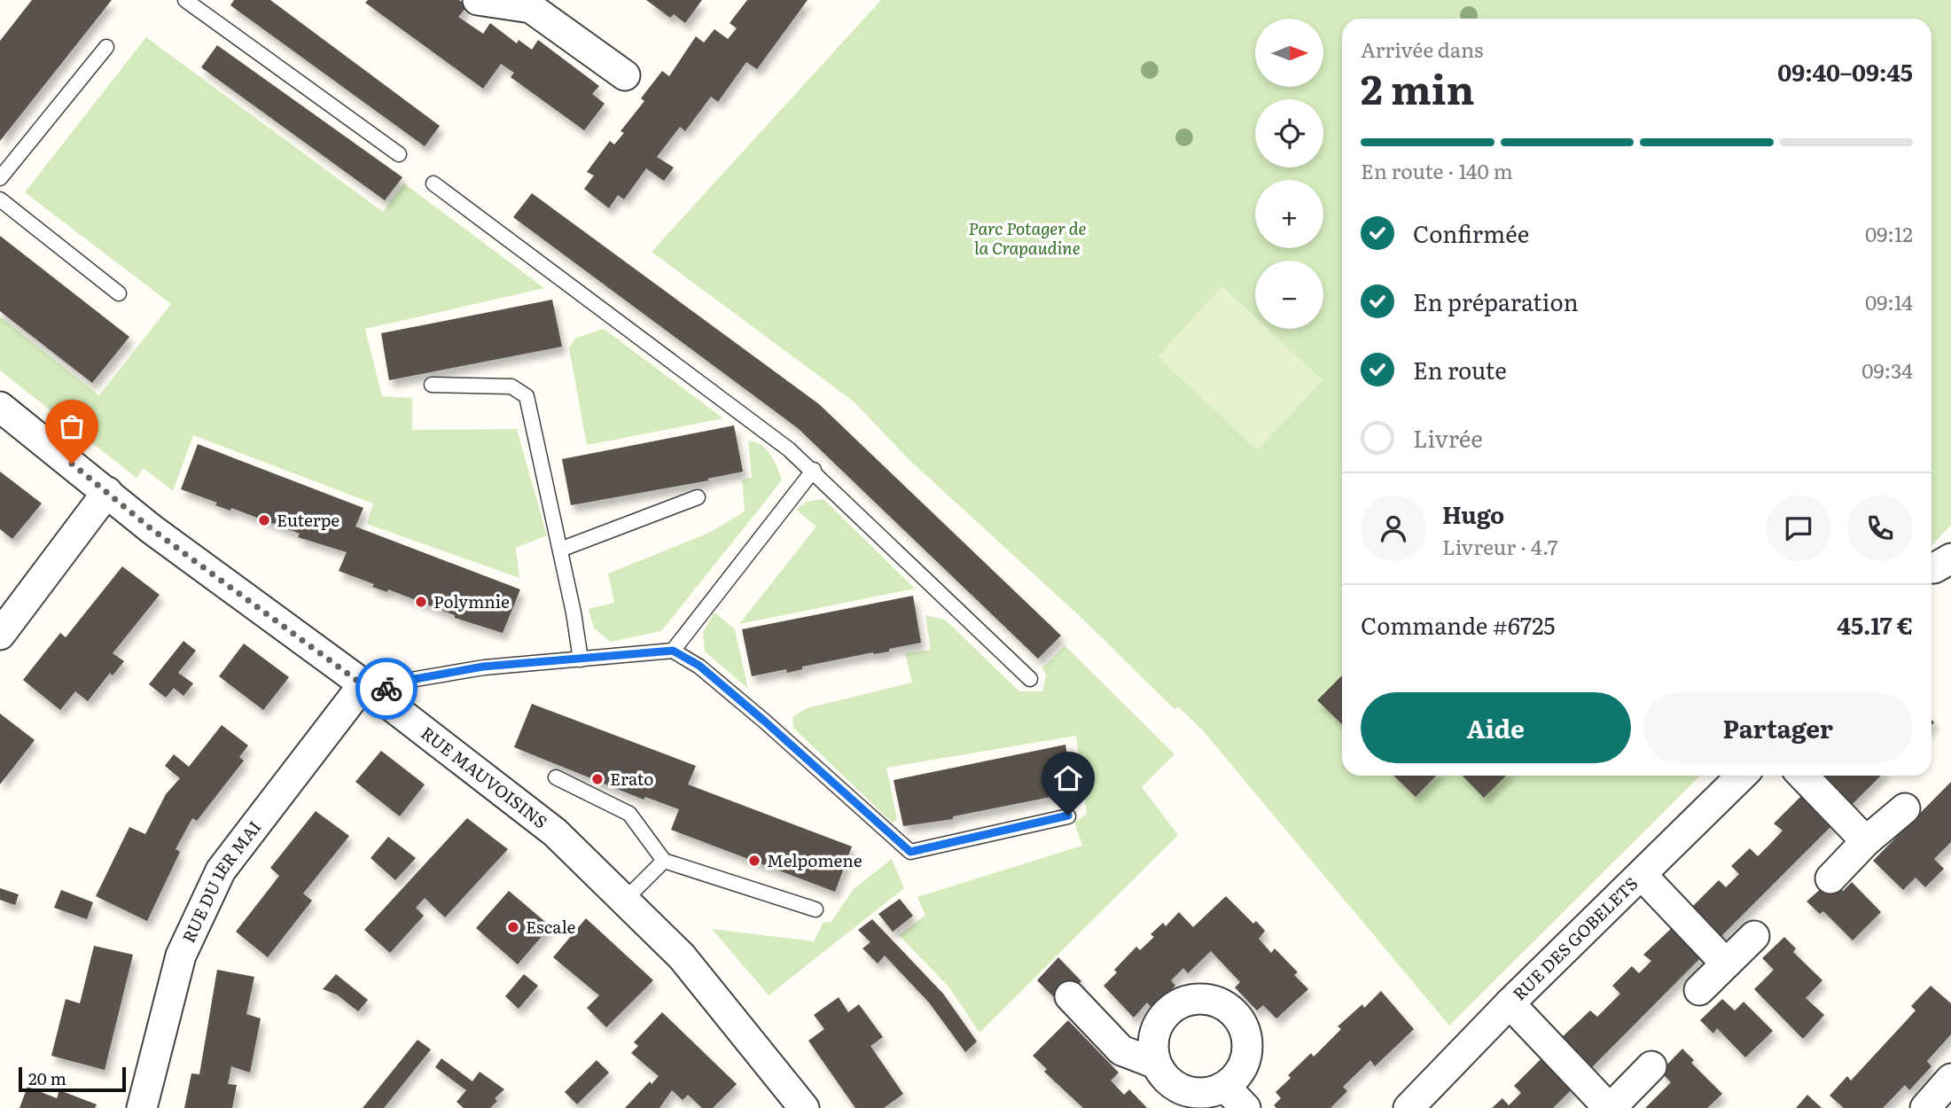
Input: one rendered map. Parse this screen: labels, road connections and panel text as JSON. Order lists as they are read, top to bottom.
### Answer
{
  "streets": {
    "street": ["RUE MAUVOISINS", "RUE DU 1ER MAI", "RUE DES GOBELETS"]
  },
  "crossings": [
    ["RUE MAUVOISINS", "RUE DU 1ER MAI"]
  ],
  "parks": ["Parc Potager de la Crapaudine"],
  "places": [
    "Euterpe",
    "Polymnie",
    "Erato",
    "Melpomene",
    "Escale"
  ],
  "scale_bar": "20 m",
  "north": "right",
  "page": {
    "map_buttons": ["+", "−"],
    "heading": ["2 min", "Arrivée dans", "09:40–09:45"],
    "panel": [
      "Hugo",
      "Livreur · 4.7",
      "Commande #6725",
      "45.17 €"
    ],
    "bar": "En route · 140 m",
    "list": [
      ["Confirmée", "09:12"],
      ["En préparation", "09:14"],
      ["En route", "09:34"],
      "Livrée"
    ],
    "buttons": ["Aide", "Partager"],
    "scale": "20 m"
  }
}
